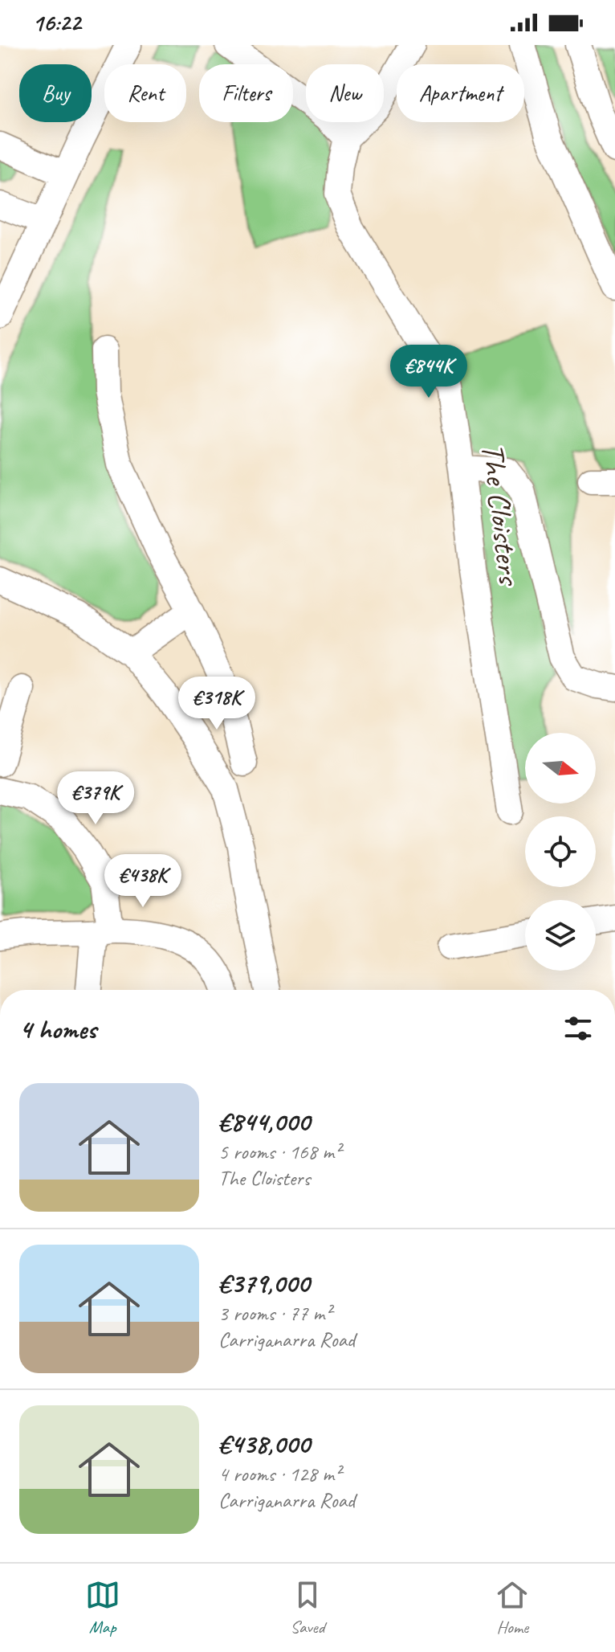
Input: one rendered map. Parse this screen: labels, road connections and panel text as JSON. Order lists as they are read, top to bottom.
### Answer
{
  "streets": {
    "street": ["The Cloisters"]
  },
  "north": "right",
  "page": {
    "status": "16:22",
    "chip": [
      "Buy",
      "Rent",
      "Filters",
      "New",
      "Apartment"
    ],
    "price": [
      "€844K",
      "€318K",
      "€379K",
      "€438K"
    ],
    "heading": "4 homes",
    "list": [
      {
        "name": "€844,000",
        "note": "5 rooms · 168 m² · The Cloisters"
      },
      {
        "name": "€379,000",
        "note": "3 rooms · 77 m² · Carriganarra Road"
      },
      {
        "name": "€438,000",
        "note": "4 rooms · 128 m² · Carriganarra Road"
      }
    ],
    "tabs": ["Map", "Saved", "Home"]
  }
}
